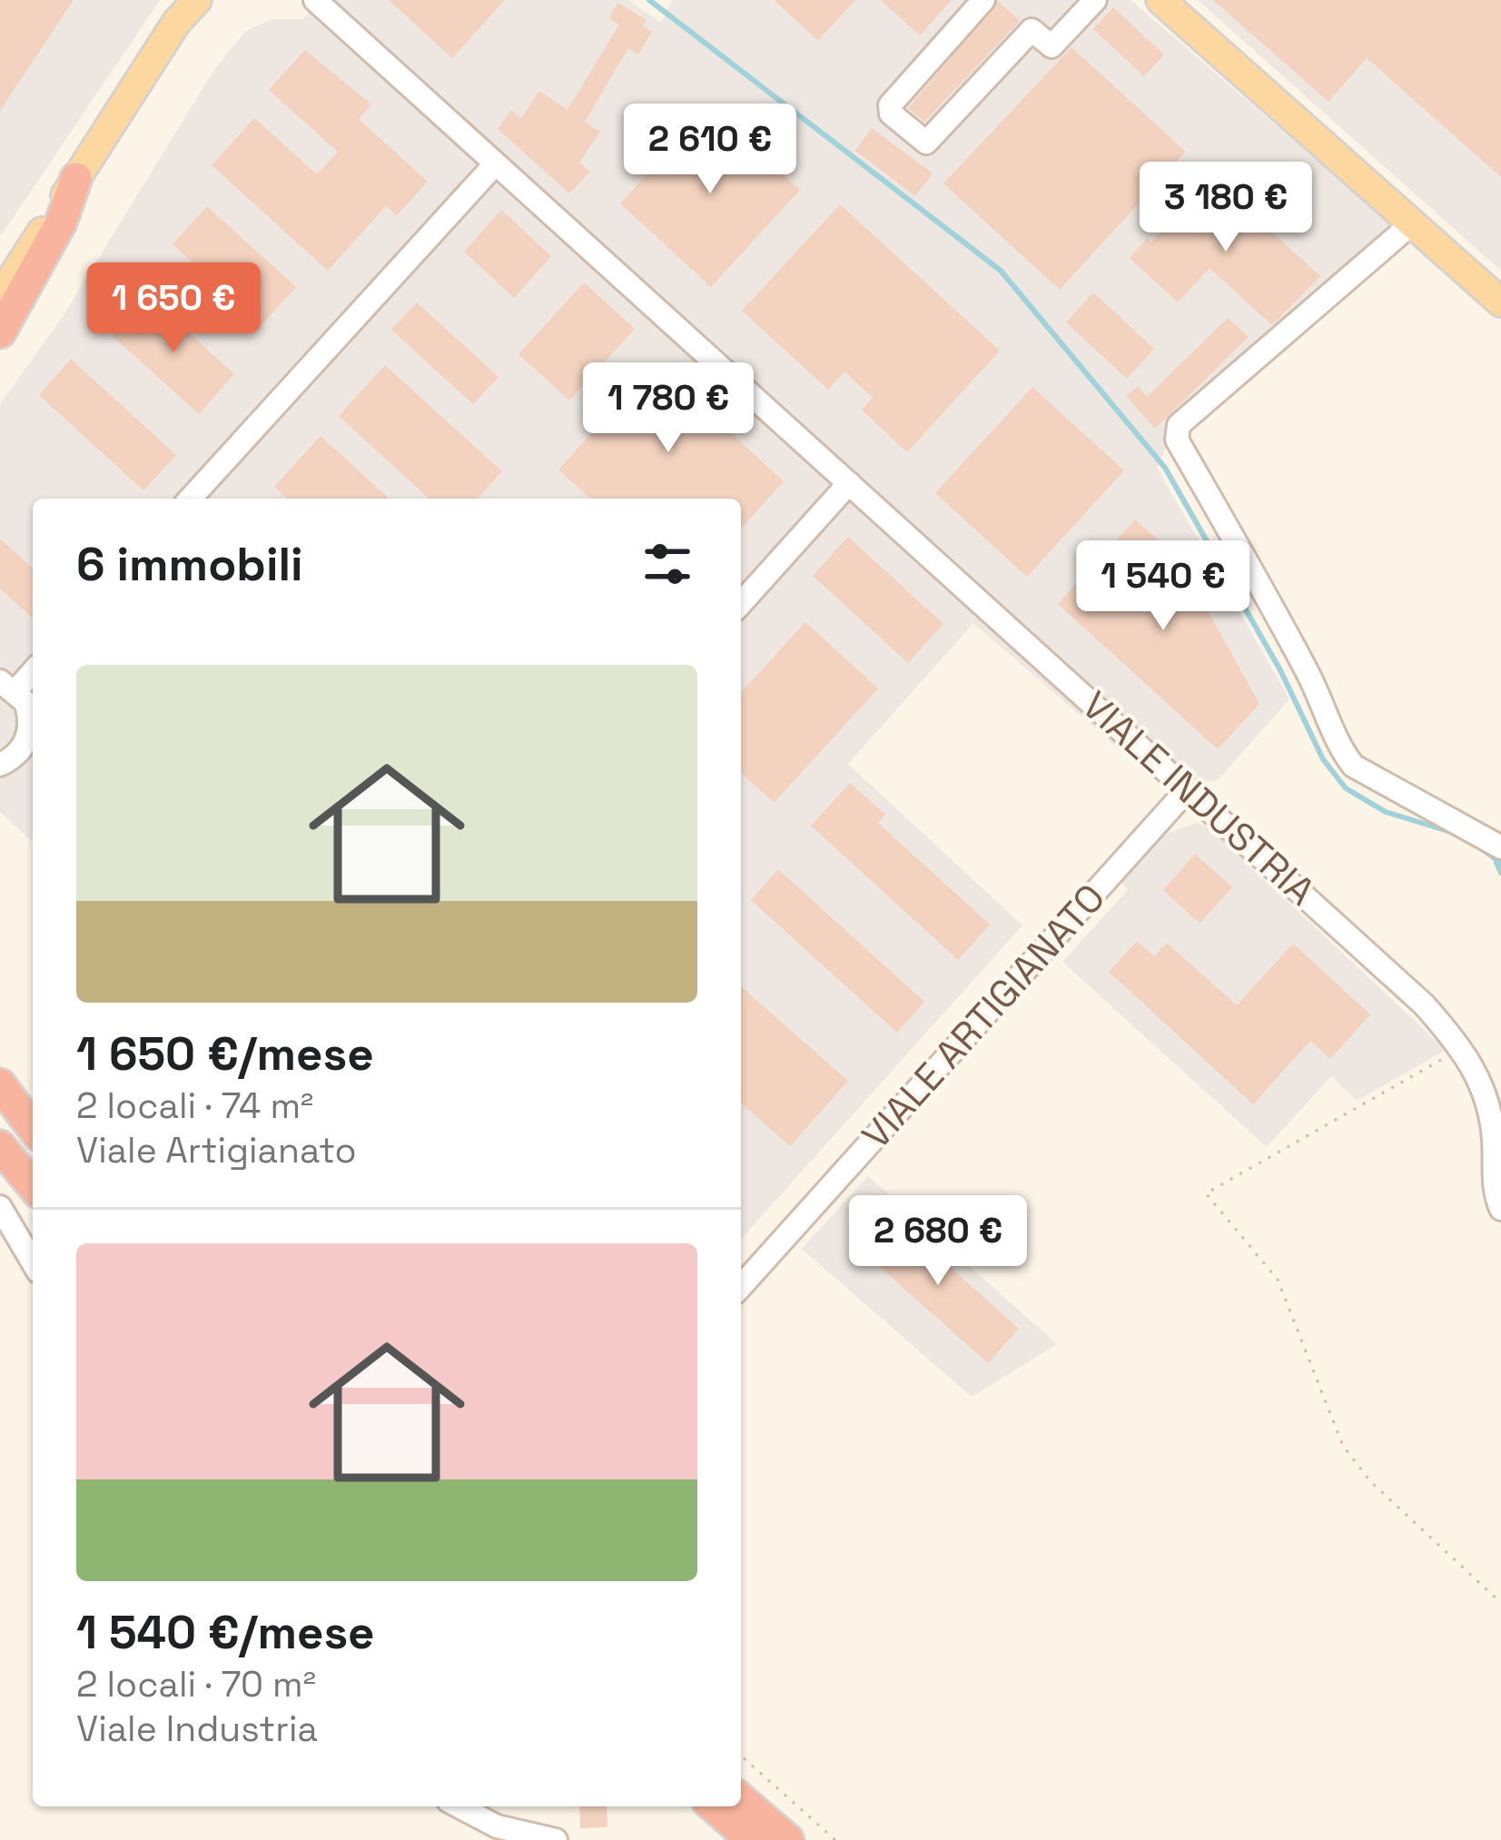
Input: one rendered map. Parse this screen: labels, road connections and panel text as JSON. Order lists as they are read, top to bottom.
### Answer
{
  "streets": {
    "street": ["VIALE INDUSTRIA", "VIALE ARTIGIANATO"]
  },
  "crossings": [
    ["VIALE INDUSTRIA", "VIALE ARTIGIANATO"]
  ],
  "page": {
    "price": [
      "2 610 €",
      "3 180 €",
      "1 650 €",
      "1 780 €",
      "1 540 €",
      "2 680 €"
    ],
    "heading": "6 immobili",
    "list": [
      {
        "name": "1 650 €/mese",
        "note": "2 locali · 74 m² · Viale Artigianato"
      },
      {
        "name": "1 540 €/mese",
        "note": "2 locali · 70 m² · Viale Industria"
      }
    ]
  }
}
